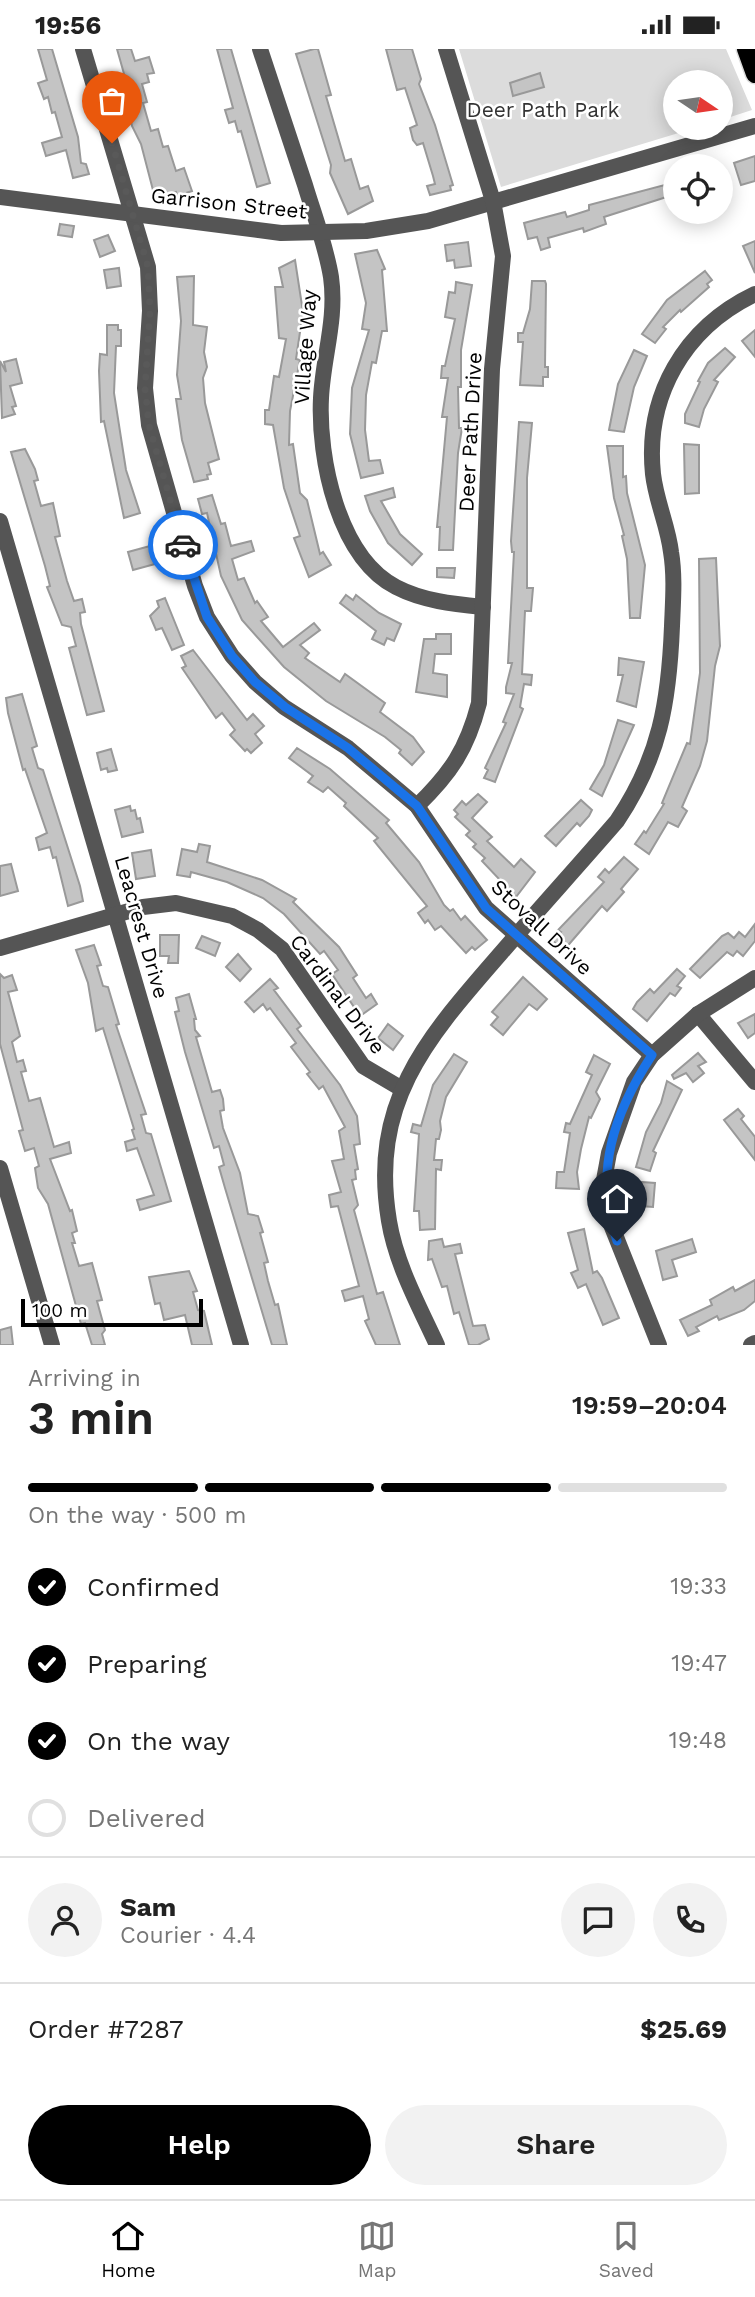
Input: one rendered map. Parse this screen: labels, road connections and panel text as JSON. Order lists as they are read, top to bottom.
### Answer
{
  "streets": {
    "street": [
      "Garrison Street",
      "Village Way",
      "Deer Path Drive",
      "Leacrest Drive",
      "Stovall Drive",
      "Cardinal Drive"
    ]
  },
  "crossings": [
    ["Garrison Street", "Village Way"],
    ["Garrison Street", "Deer Path Drive"],
    ["Garrison Street", "Stovall Drive"],
    ["Village Way", "Deer Path Drive"],
    ["Deer Path Drive", "Stovall Drive"],
    ["Leacrest Drive", "Cardinal Drive"]
  ],
  "parks": ["Deer Path Park"],
  "scale_bar": "100 m",
  "north": "right",
  "page": {
    "status": "19:56",
    "scale": "100 m",
    "heading": ["3 min", "Arriving in", "19:59–20:04"],
    "panel": [
      "Sam",
      "Courier · 4.4",
      "Order #7287",
      "$25.69"
    ],
    "bar": "On the way · 500 m",
    "list": [
      ["Confirmed", "19:33"],
      ["Preparing", "19:47"],
      ["On the way", "19:48"],
      "Delivered"
    ],
    "buttons": ["Help", "Share"],
    "tabs": ["Home", "Map", "Saved"]
  }
}
